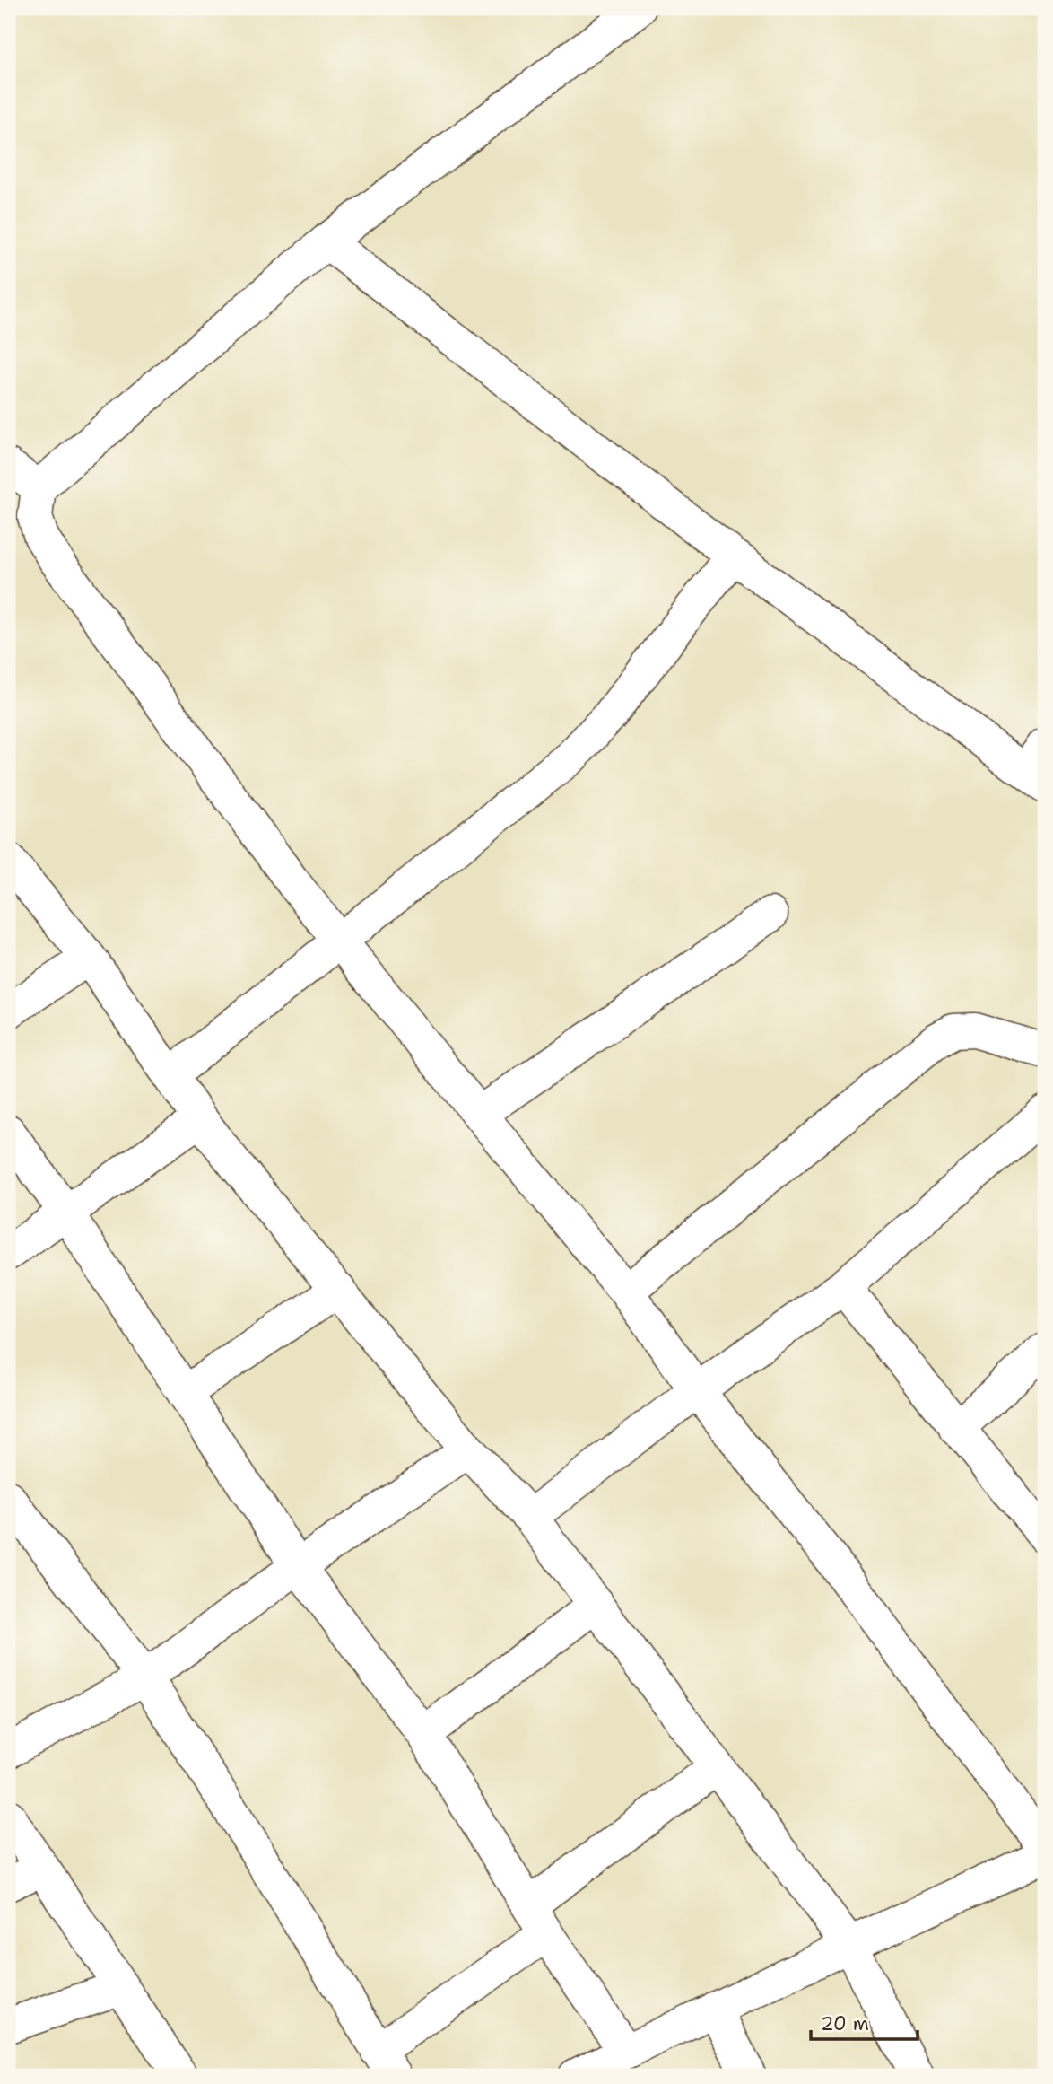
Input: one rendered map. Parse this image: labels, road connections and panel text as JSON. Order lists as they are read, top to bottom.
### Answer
{
  "scale_bar": "20 m"
}
